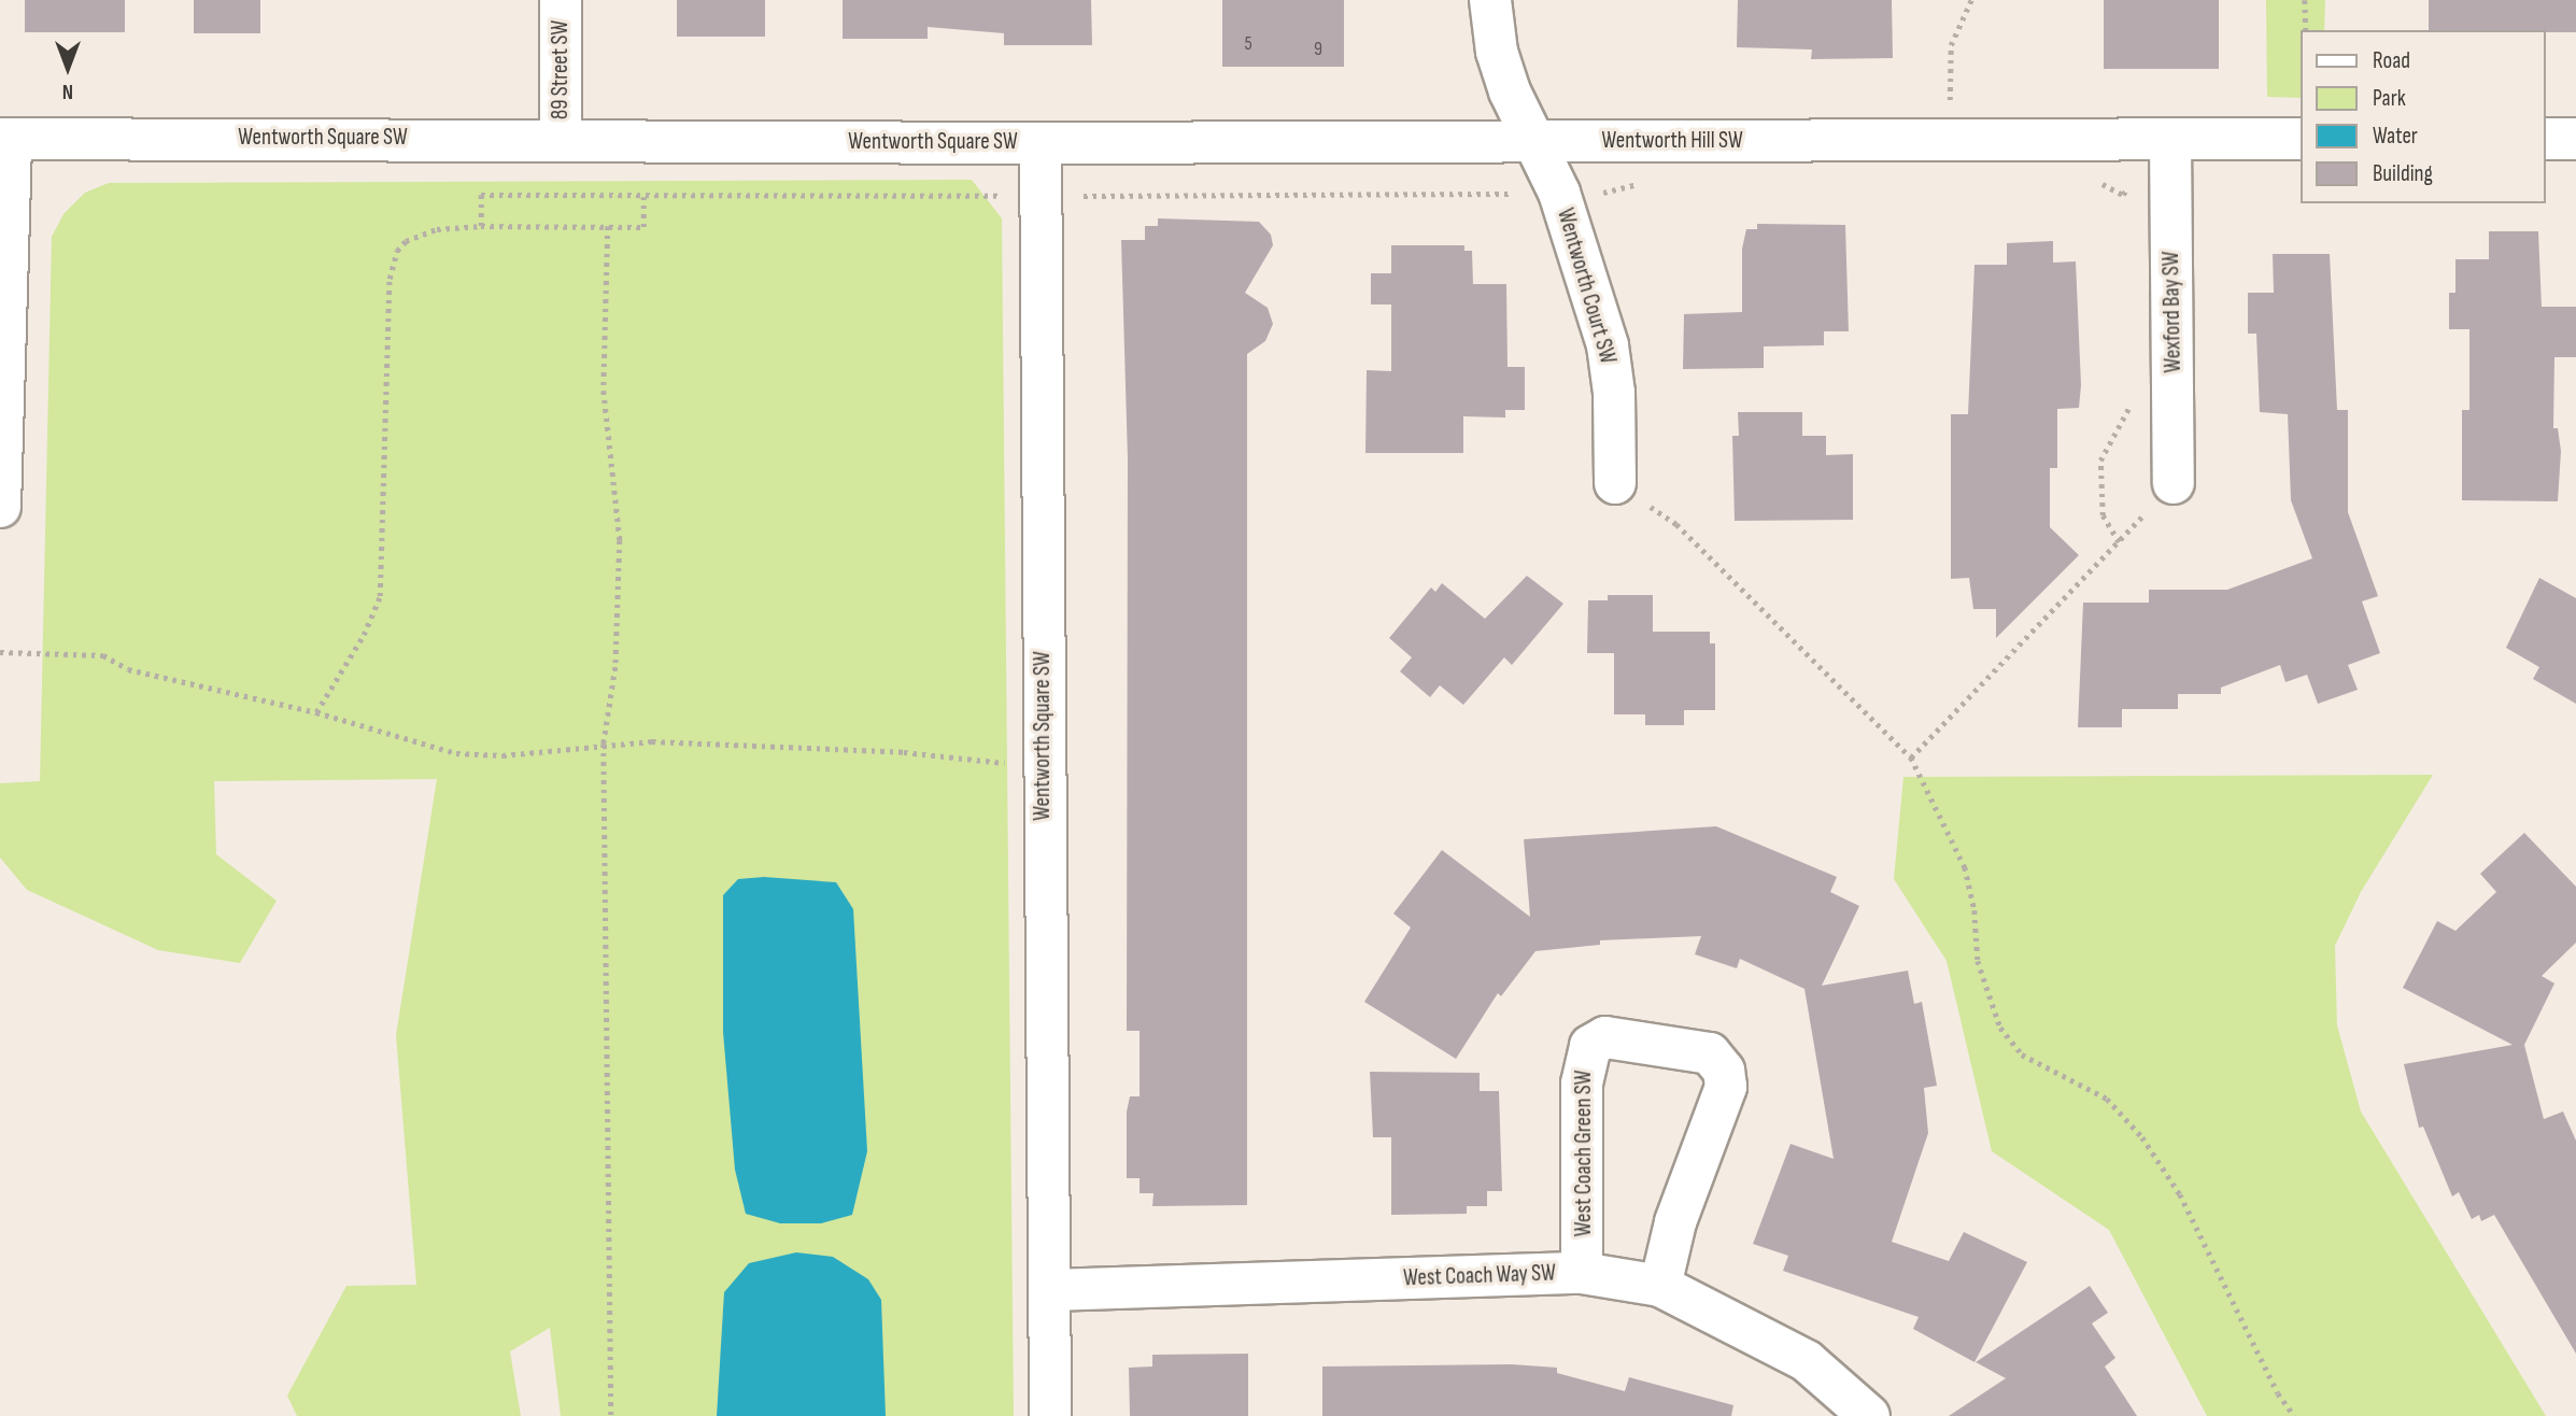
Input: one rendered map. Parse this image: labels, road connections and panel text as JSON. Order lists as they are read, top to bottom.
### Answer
{
  "streets": {
    "street": [
      "89 Street SW",
      "Wentworth Square SW",
      "Wentworth Hill SW",
      "Wentworth Court SW",
      "Wexford Bay SW",
      "West Coach Green SW",
      "West Coach Way SW"
    ]
  },
  "crossings": [
    ["89 Street SW", "Wentworth Square SW"],
    ["Wentworth Square SW", "Wentworth Hill SW"],
    ["Wentworth Square SW", "West Coach Way SW"],
    ["Wentworth Hill SW", "Wentworth Court SW"],
    ["Wentworth Hill SW", "Wexford Bay SW"],
    ["West Coach Green SW", "West Coach Way SW"]
  ],
  "house_numbers": ["5", "9"],
  "legend": [
    "Road",
    "Park",
    "Water",
    "Building"
  ],
  "north": "bottom"
}
